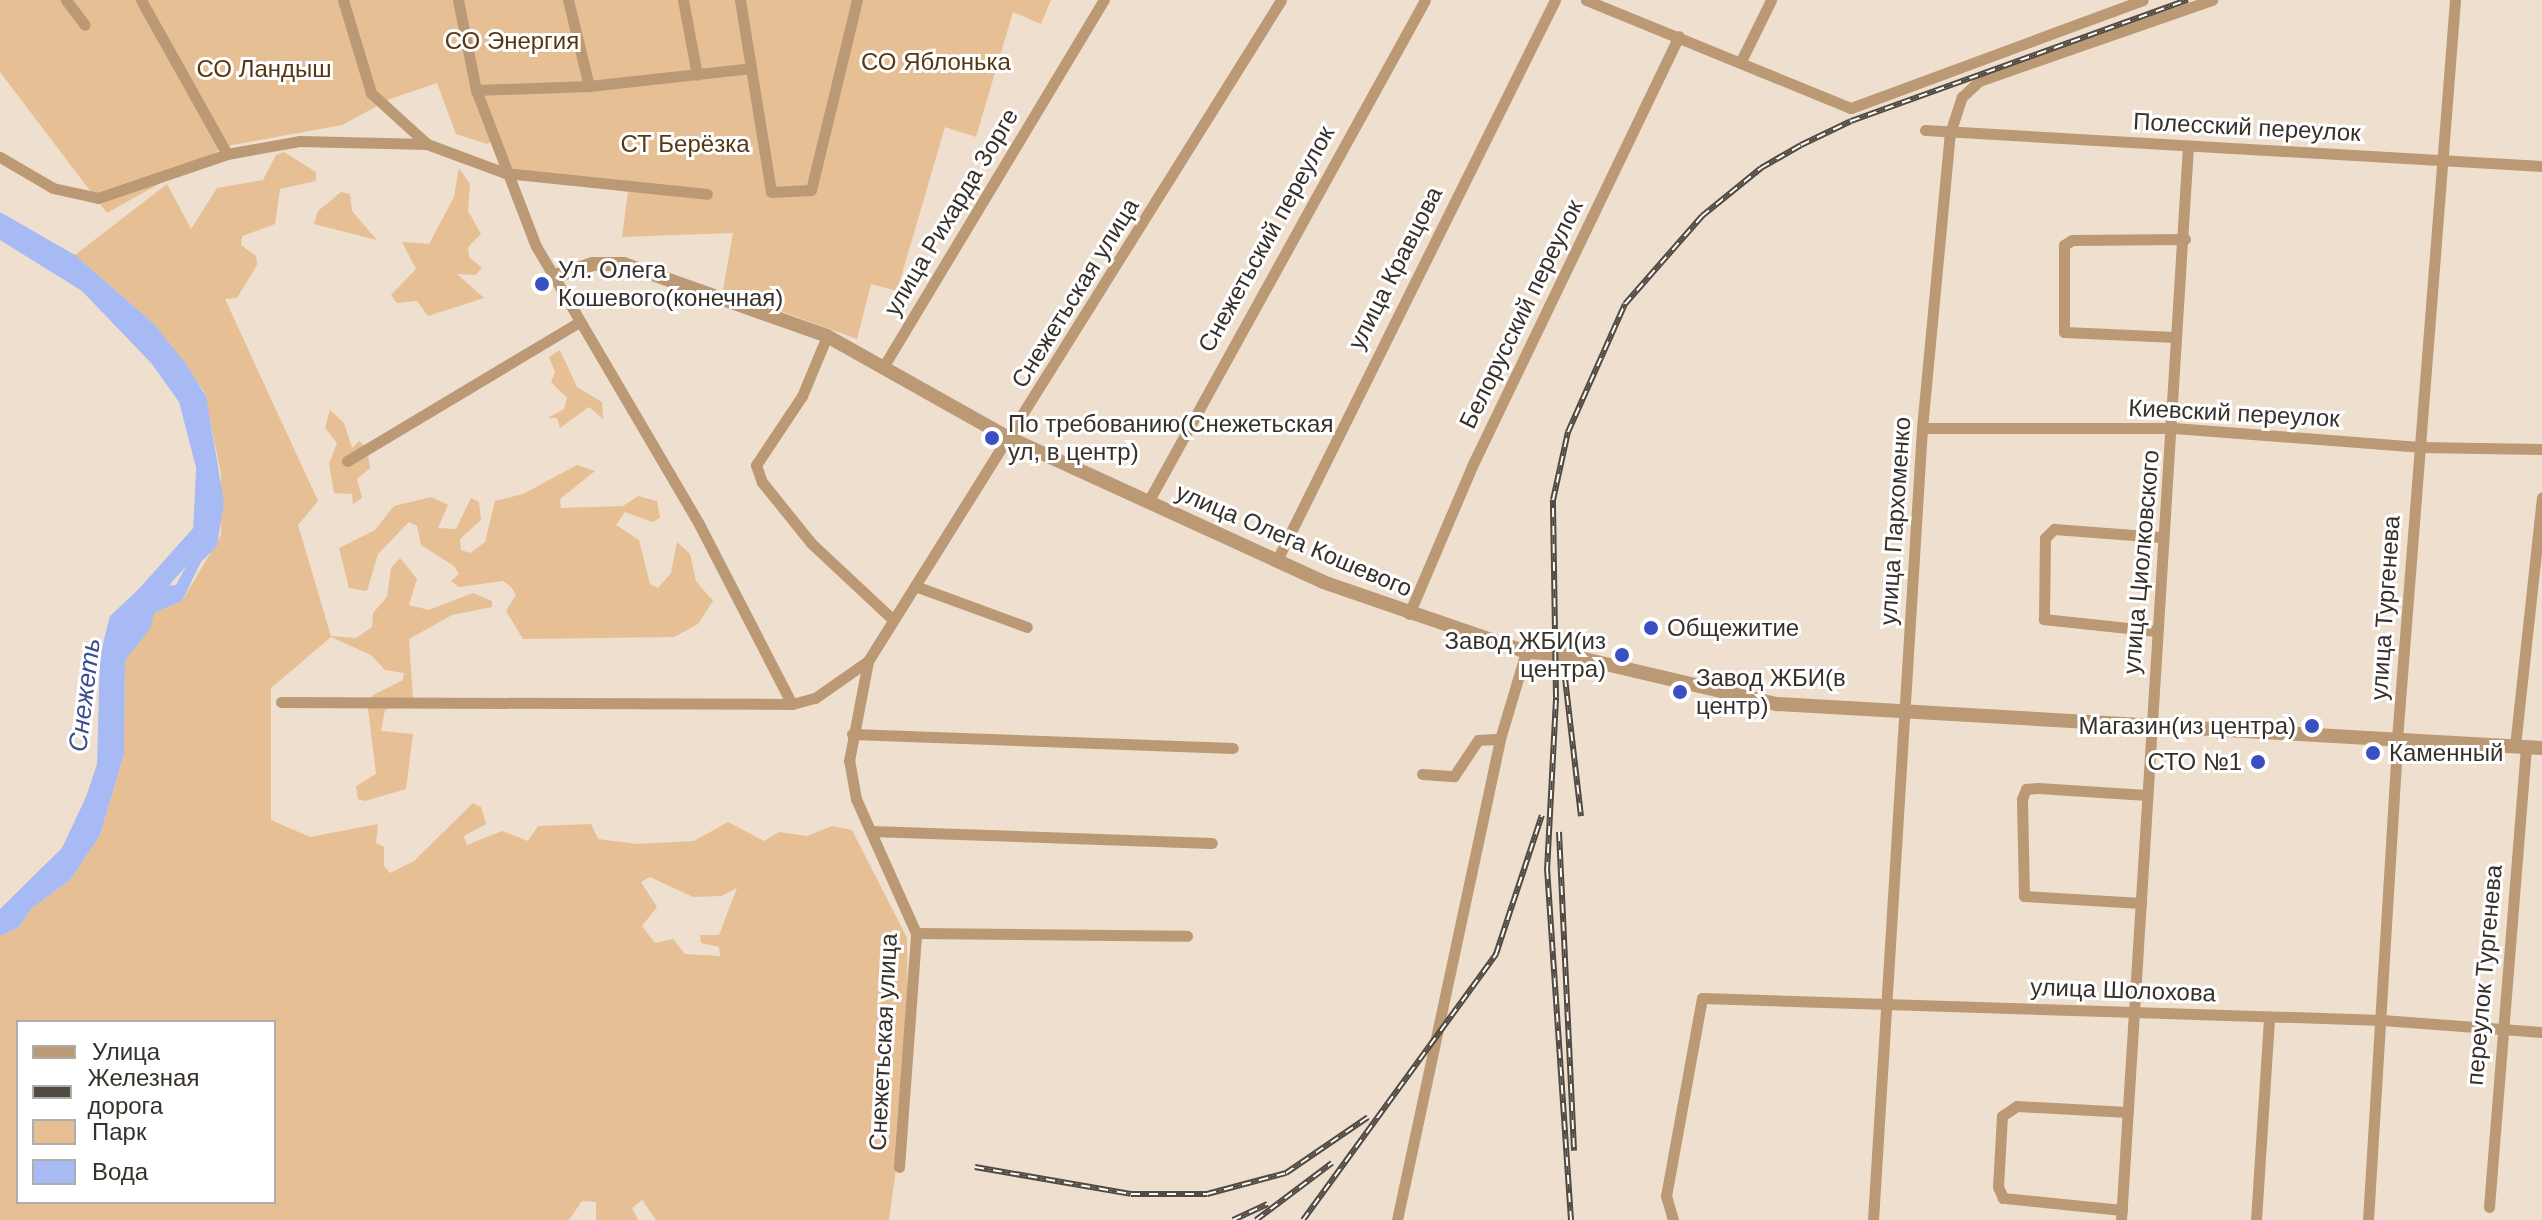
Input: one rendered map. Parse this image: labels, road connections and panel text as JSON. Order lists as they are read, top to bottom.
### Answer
{
  "streets": {
    "street": [
      "Полесский переулок",
      "улица Рихарда Зорге",
      "Снежетьский переулок",
      "улица Кравцова",
      "Снежетьская улица",
      "Белорусский переулок",
      "Киевский переулок",
      "улица Пархоменко",
      "улица Олега Кошевого",
      "улица Циолковского",
      "улица Тургенева",
      "переулок Тургенева",
      "улица Шолохова"
    ]
  },
  "crossings": [
    ["Полесский переулок", "улица Пархоменко"],
    ["Полесский переулок", "улица Циолковского"],
    ["Полесский переулок", "улица Тургенева"],
    ["улица Рихарда Зорге", "улица Олега Кошевого"],
    ["Снежетьский переулок", "улица Олега Кошевого"],
    ["улица Кравцова", "улица Олега Кошевого"],
    ["Снежетьская улица", "улица Олега Кошевого"],
    ["Белорусский переулок", "улица Олега Кошевого"],
    ["Киевский переулок", "улица Пархоменко"],
    ["Киевский переулок", "улица Циолковского"],
    ["Киевский переулок", "улица Тургенева"],
    ["улица Пархоменко", "улица Олега Кошевого"],
    ["улица Пархоменко", "улица Шолохова"],
    ["улица Олега Кошевого", "улица Циолковского"],
    ["улица Олега Кошевого", "улица Тургенева"],
    ["улица Олега Кошевого", "переулок Тургенева"],
    ["улица Циолковского", "улица Шолохова"],
    ["улица Тургенева", "улица Шолохова"],
    ["переулок Тургенева", "улица Шолохова"]
  ],
  "water": ["Снежеть"],
  "parks": [
    "СО Энергия",
    "СО Яблонька",
    "СО Ландыш",
    "СТ Берёзка"
  ],
  "places": [
    "Ул. Олега Кошевого(конечная)",
    "По требованию(Снежетьская ул, в центр)",
    "Общежитие",
    "Завод ЖБИ(из центра)",
    "Завод ЖБИ(в центр)",
    "Магазин(из центра)",
    "Каменный",
    "СТО №1"
  ],
  "legend": [
    "Улица",
    "Железная дорога",
    "Парк",
    "Вода"
  ]
}
